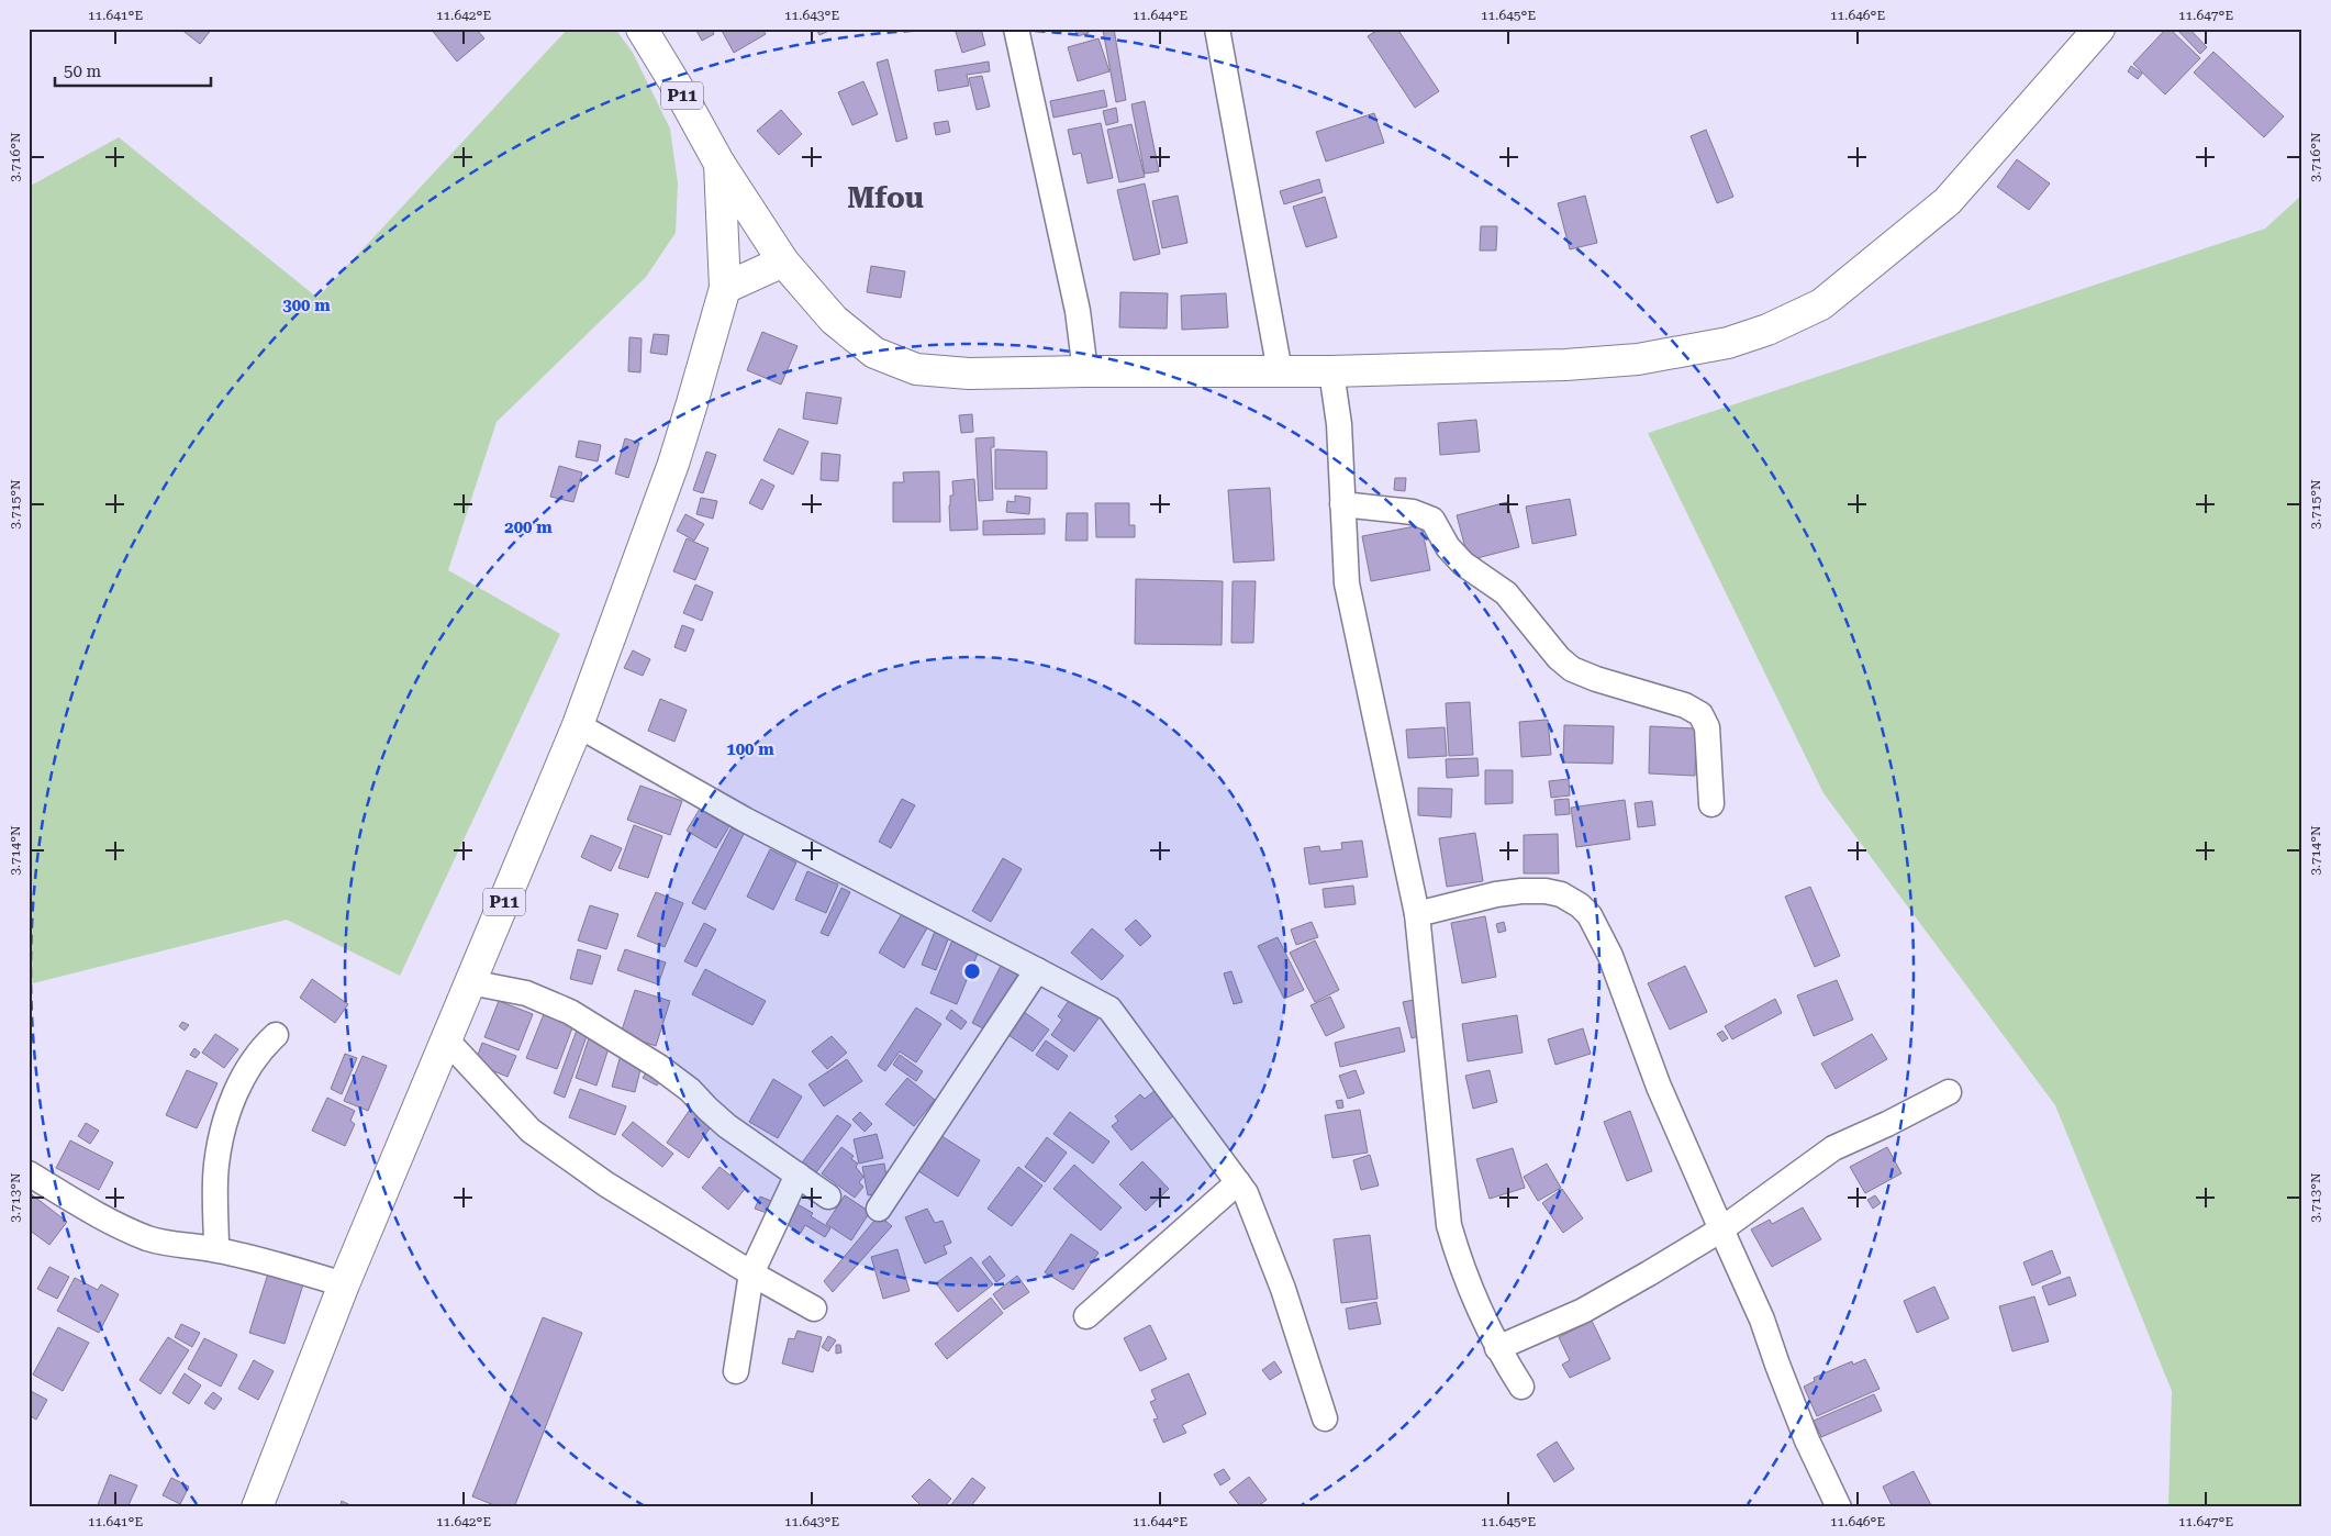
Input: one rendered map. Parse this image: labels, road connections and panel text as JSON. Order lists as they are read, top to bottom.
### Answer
{
  "streets": {
    "main road": ["P11"]
  },
  "districts": ["Mfou"],
  "scale_bar": "50 m",
  "coordinates": [
    "11.641°E",
    "11.642°E",
    "11.643°E",
    "11.644°E",
    "11.645°E",
    "11.646°E",
    "11.647°E",
    "3.716°N",
    "3.715°N",
    "3.714°N",
    "3.713°N"
  ],
  "rings": ["300 m", "200 m", "100 m"]
}
